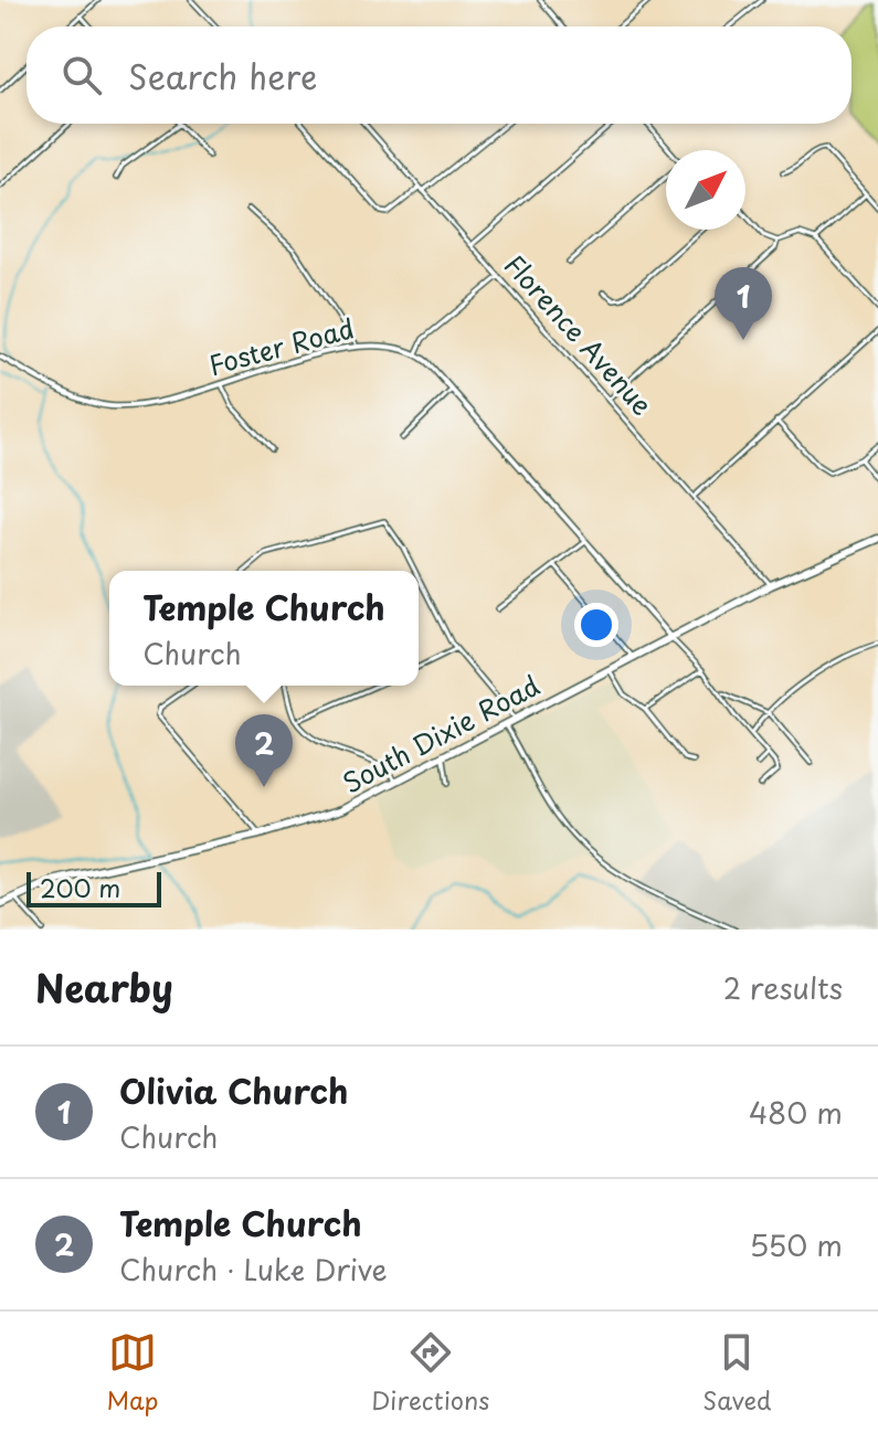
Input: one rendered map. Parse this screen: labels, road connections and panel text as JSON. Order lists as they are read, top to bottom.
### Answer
{
  "streets": {
    "main road": ["South Dixie Road"],
    "street": ["Florence Avenue", "Foster Road"]
  },
  "crossings": [
    ["Florence Avenue", "South Dixie Road"]
  ],
  "scale_bar": "200 m",
  "north": "top right",
  "page": {
    "search": "Search here",
    "pins": ["1", "2"],
    "popup": ["Temple Church", "Church"],
    "scale": "200 m",
    "heading": ["Nearby", "2 results"],
    "list": [
      {
        "mark": "1",
        "name": "Olivia Church",
        "note": "Church",
        "value": "480 m"
      },
      {
        "mark": "2",
        "name": "Temple Church",
        "note": "Church · Luke Drive",
        "value": "550 m"
      }
    ],
    "nav": ["Map", "Directions", "Saved"]
  }
}
